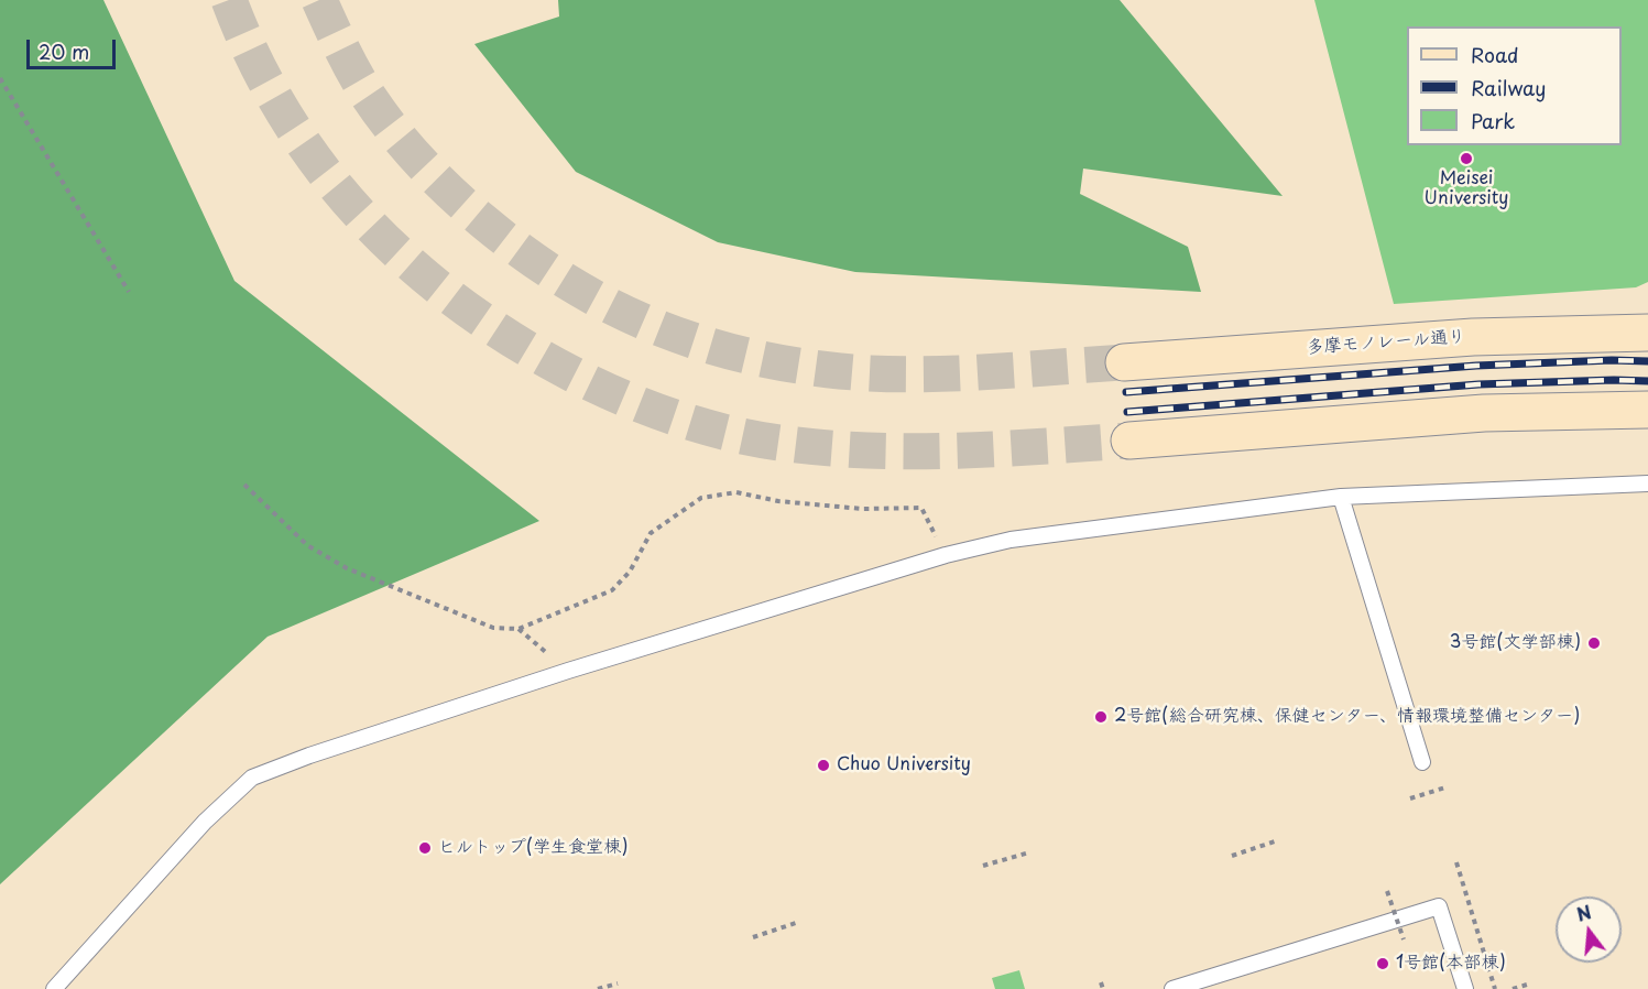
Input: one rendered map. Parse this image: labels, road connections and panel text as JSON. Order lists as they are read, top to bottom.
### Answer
{
  "streets": {
    "main road": ["多摩モノレール通り"]
  },
  "places": [
    "Meisei University",
    "3号館(文学部棟)",
    "2号館(総合研究棟、保健センター、情報環境整備センター)",
    "Chuo University",
    "ヒルトップ(学生食堂棟)",
    "1号館(本部棟)"
  ],
  "legend": ["Road", "Railway", "Park"],
  "scale_bar": "20 m",
  "north": "top"
}
